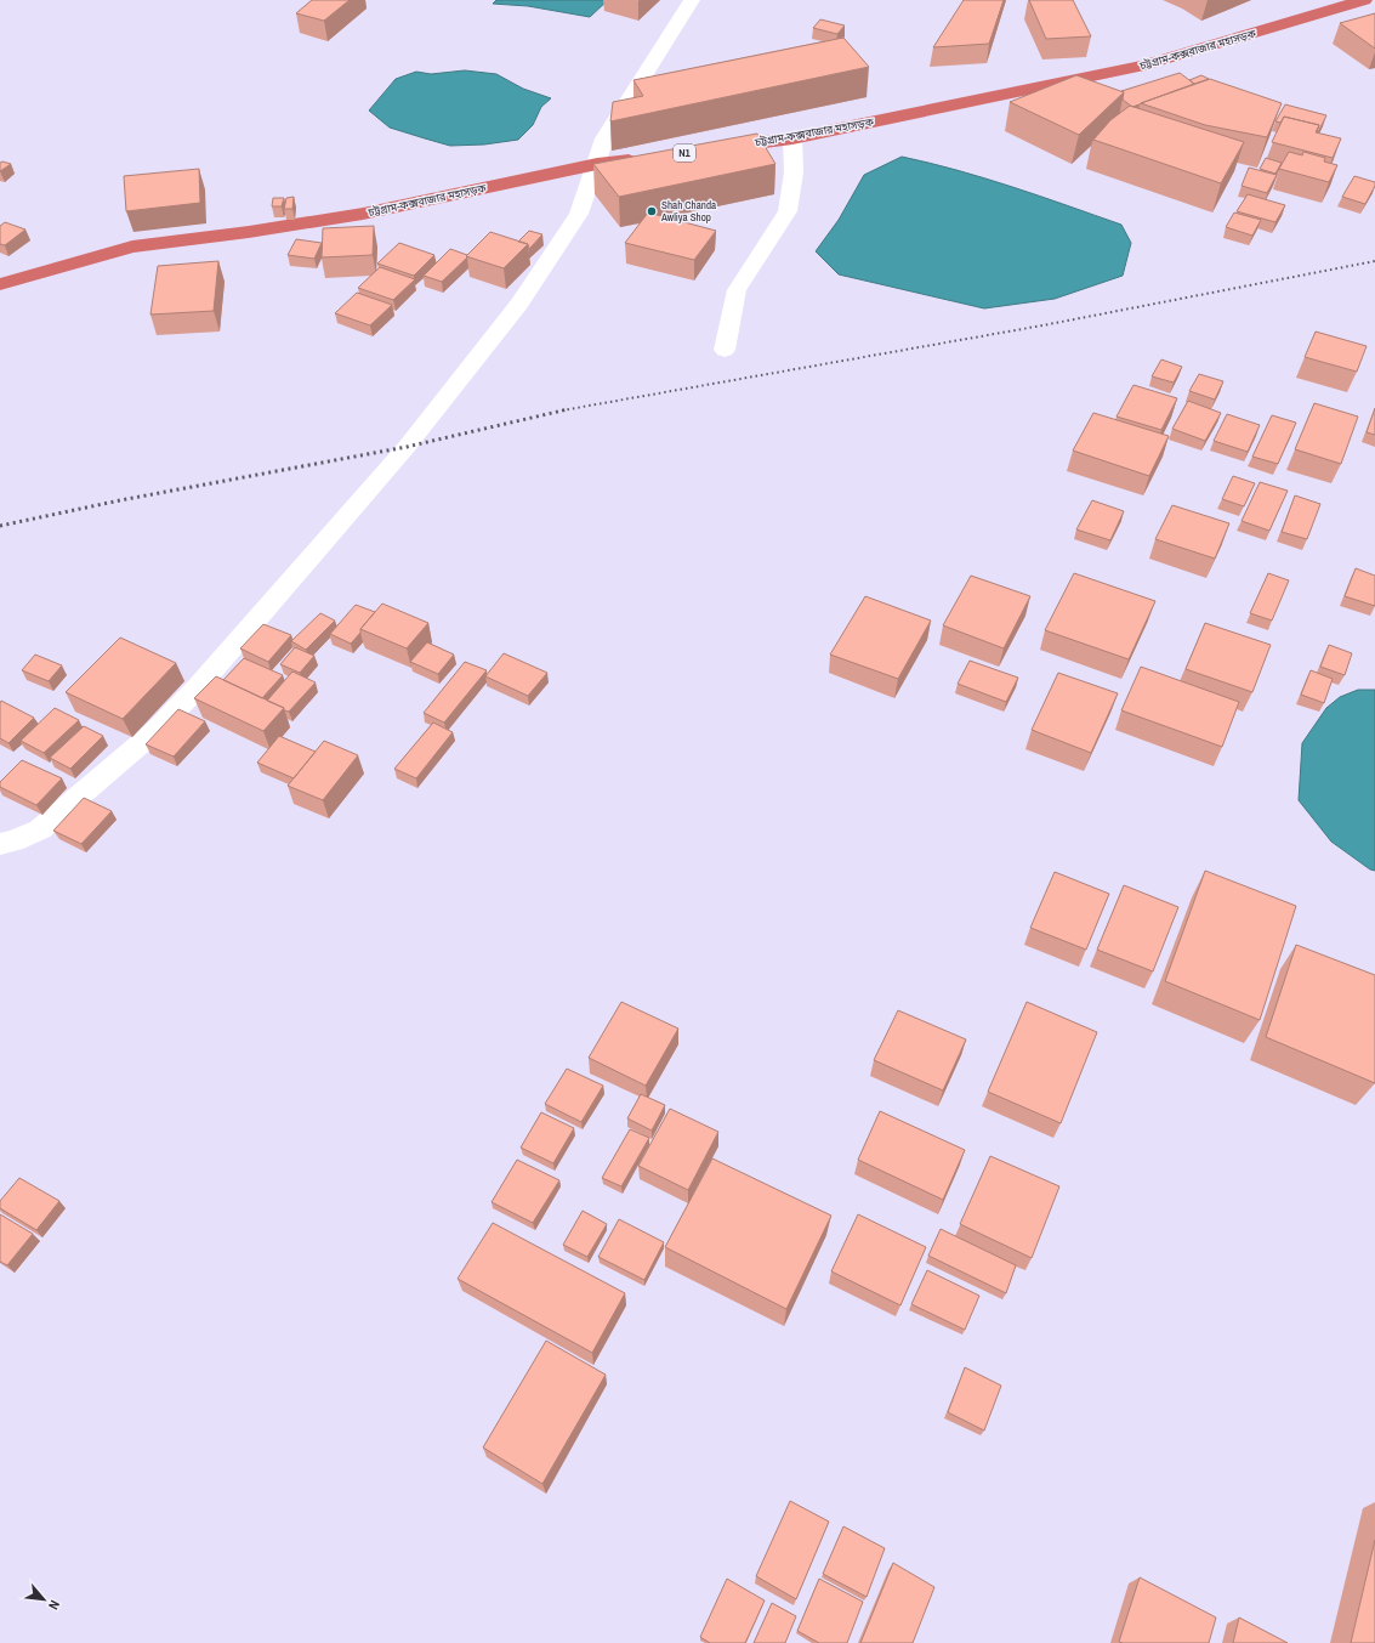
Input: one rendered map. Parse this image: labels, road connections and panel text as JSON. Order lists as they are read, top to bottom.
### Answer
{
  "streets": {
    "highway": ["চট্টগ্রাম-কক্সবাজার মহাসড়ক", "N1"]
  },
  "places": ["Shah Chanda Awliya Shop"],
  "north": "bottom right"
}
